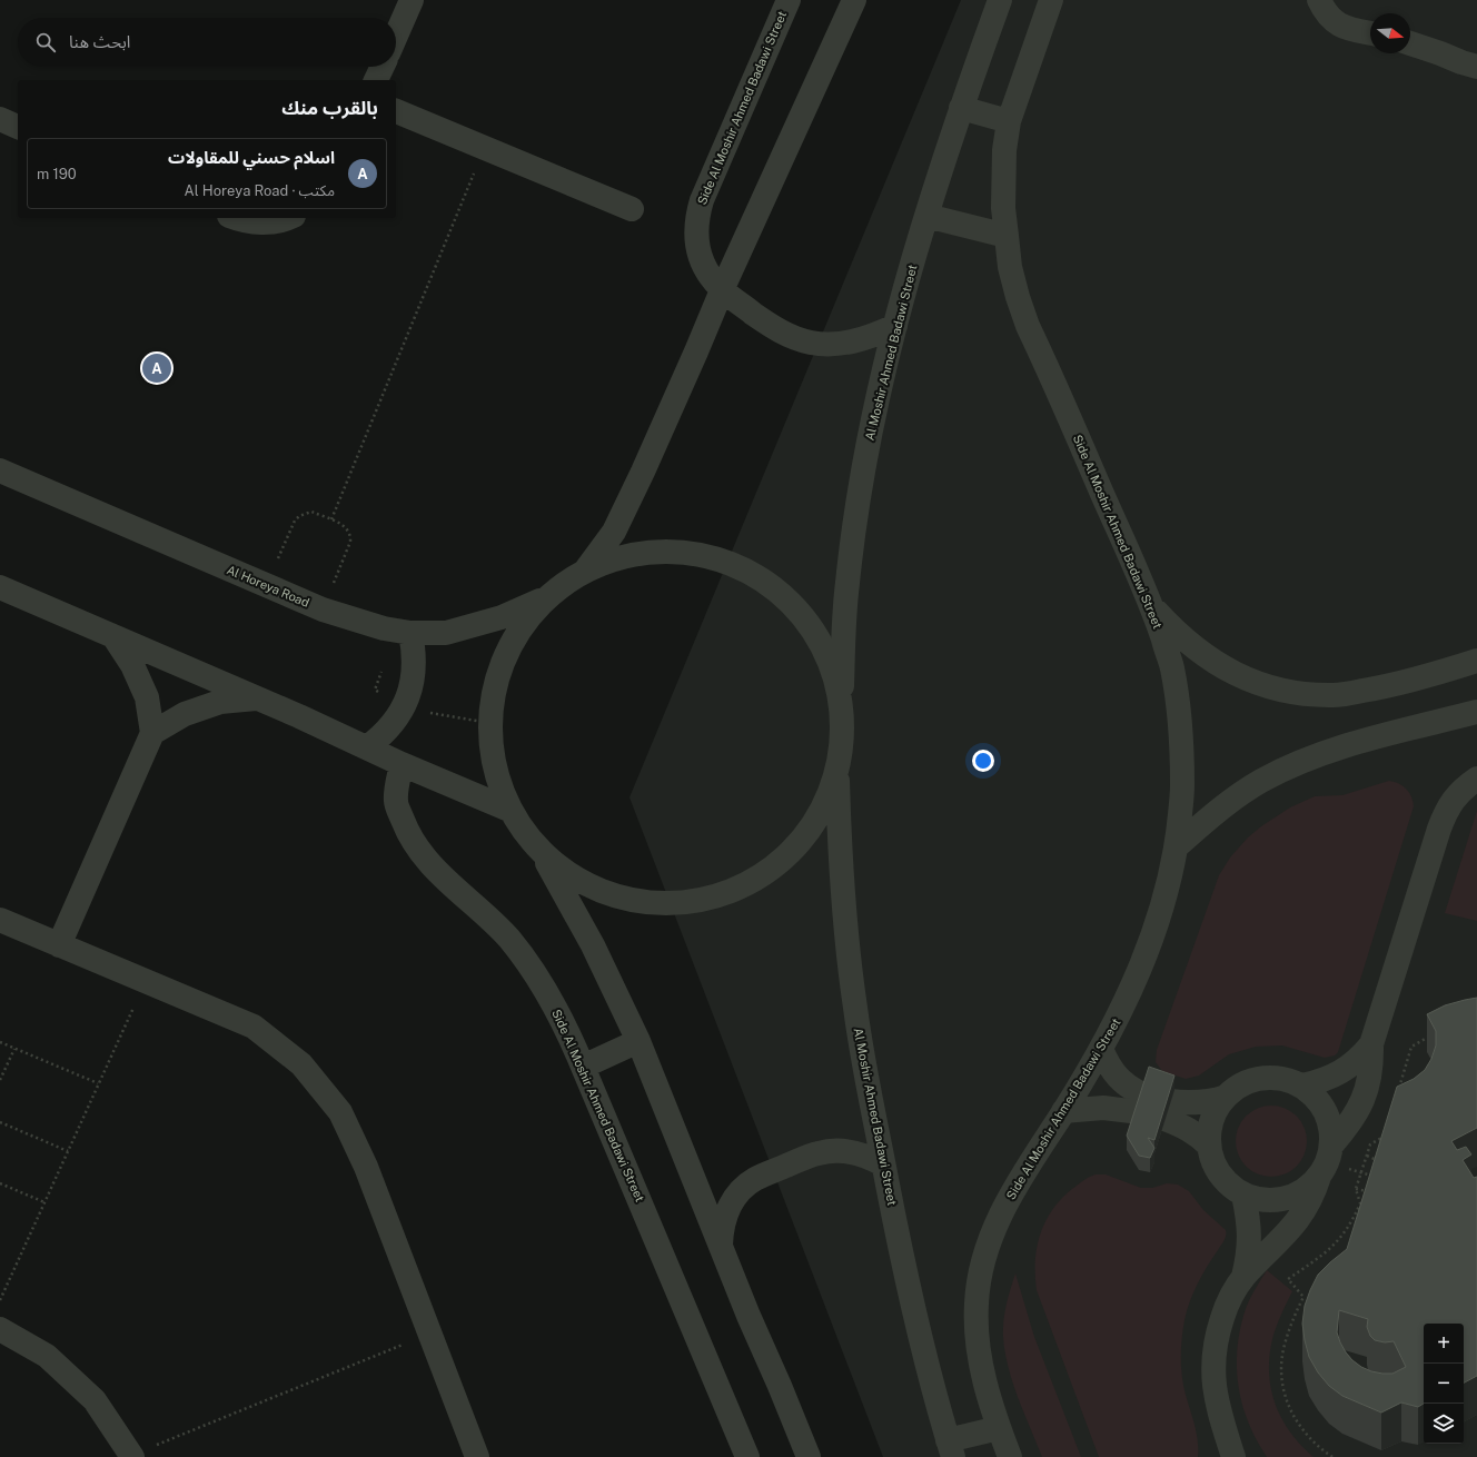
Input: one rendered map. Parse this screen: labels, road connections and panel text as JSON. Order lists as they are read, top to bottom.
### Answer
{
  "streets": {
    "street": ["Side Al Moshir Ahmed Badawi Street", "Al Moshir Ahmed Badawi Street", "Al Horeya Road"]
  },
  "crossings": [
    ["Side Al Moshir Ahmed Badawi Street", "Al Moshir Ahmed Badawi Street"]
  ],
  "north": "right",
  "page": {
    "search": "ابحث هنا",
    "heading": "بالقرب منك",
    "list": [
      {
        "mark": "A",
        "name": "اسلام حسني للمقاولات",
        "note": "مكتب · Al Horeya Road",
        "value": "190 m"
      }
    ],
    "pins": "A",
    "map_buttons": ["+", "−"]
  }
}
